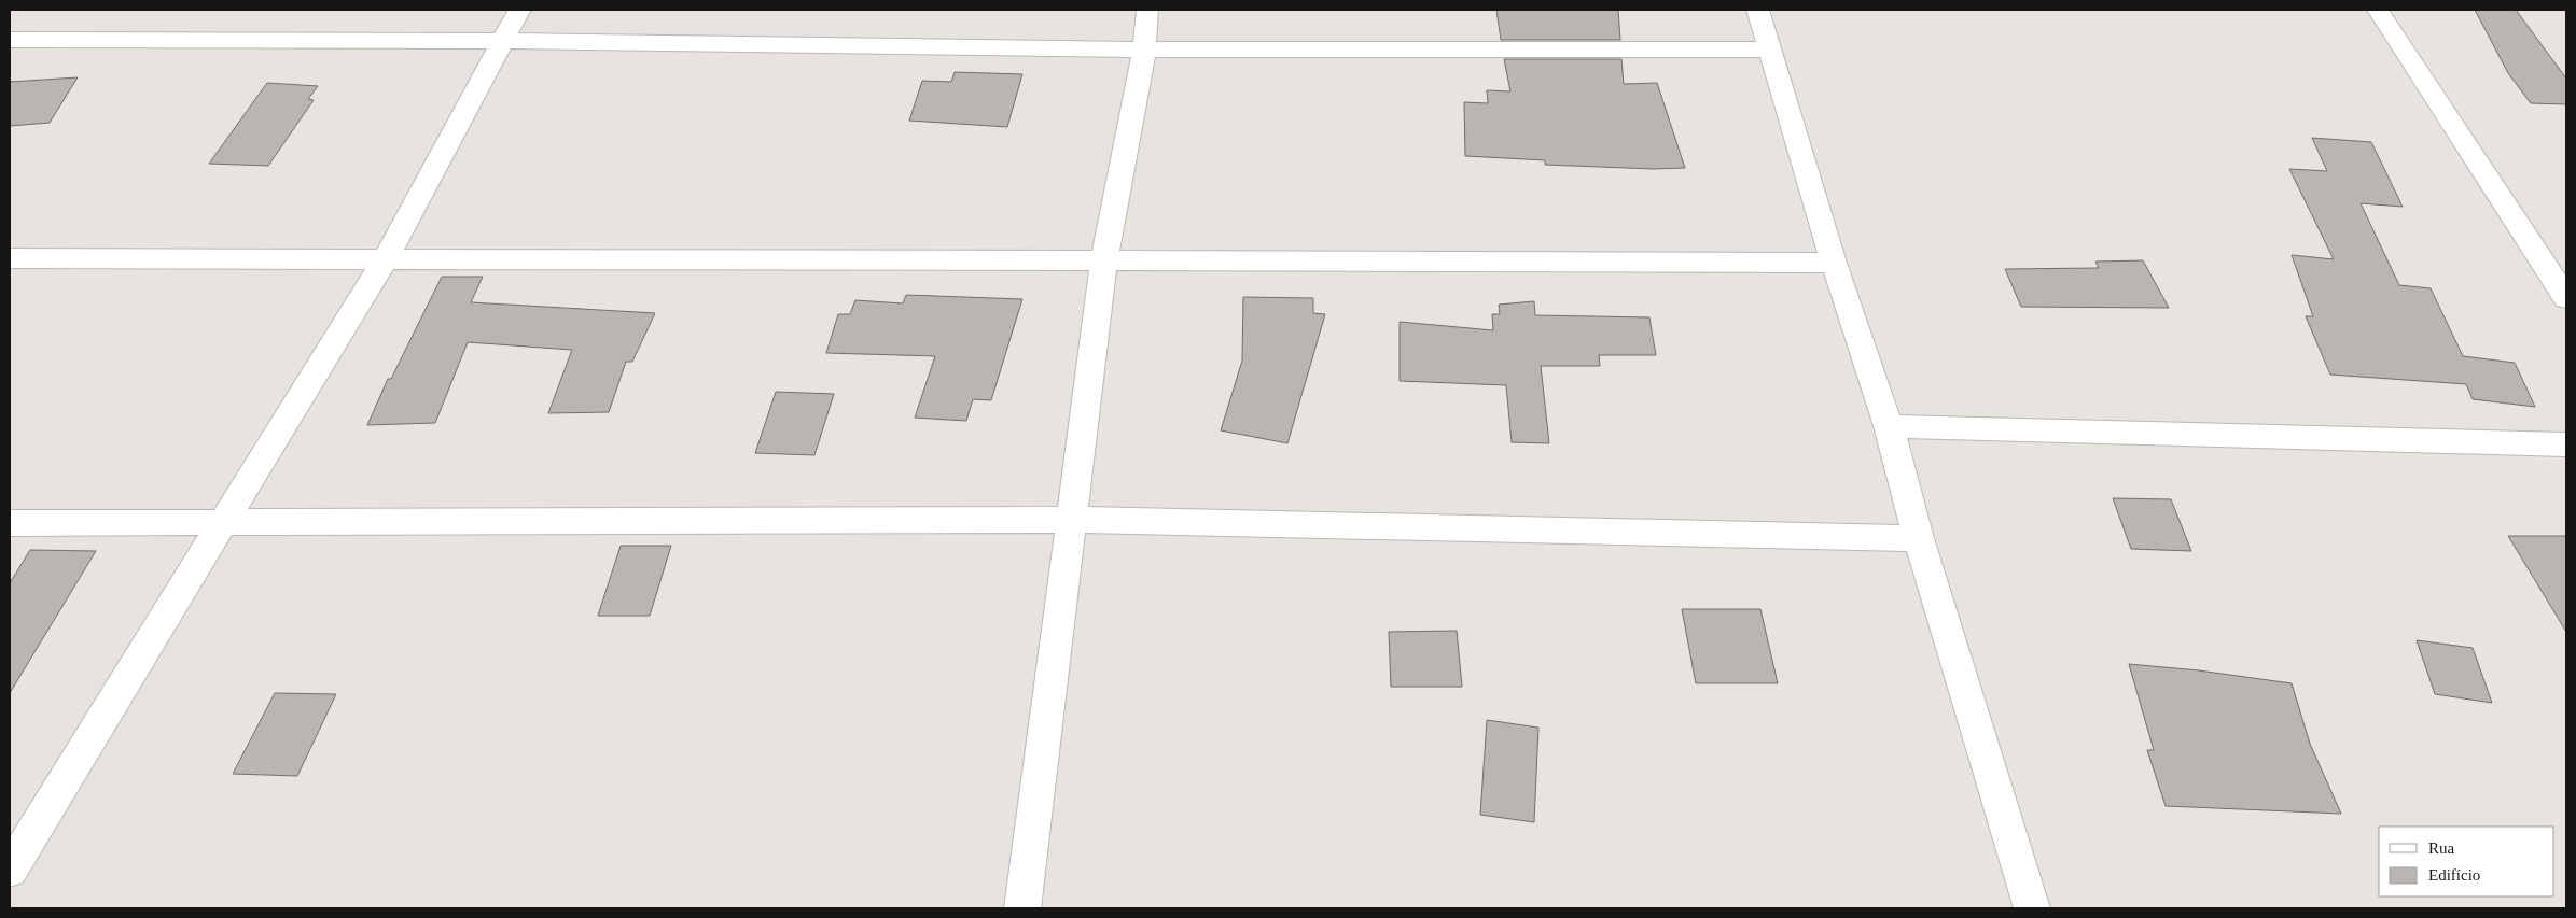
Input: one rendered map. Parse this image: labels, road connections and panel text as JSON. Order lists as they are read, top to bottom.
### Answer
{
  "legend": ["Rua", "Edifício"]
}
